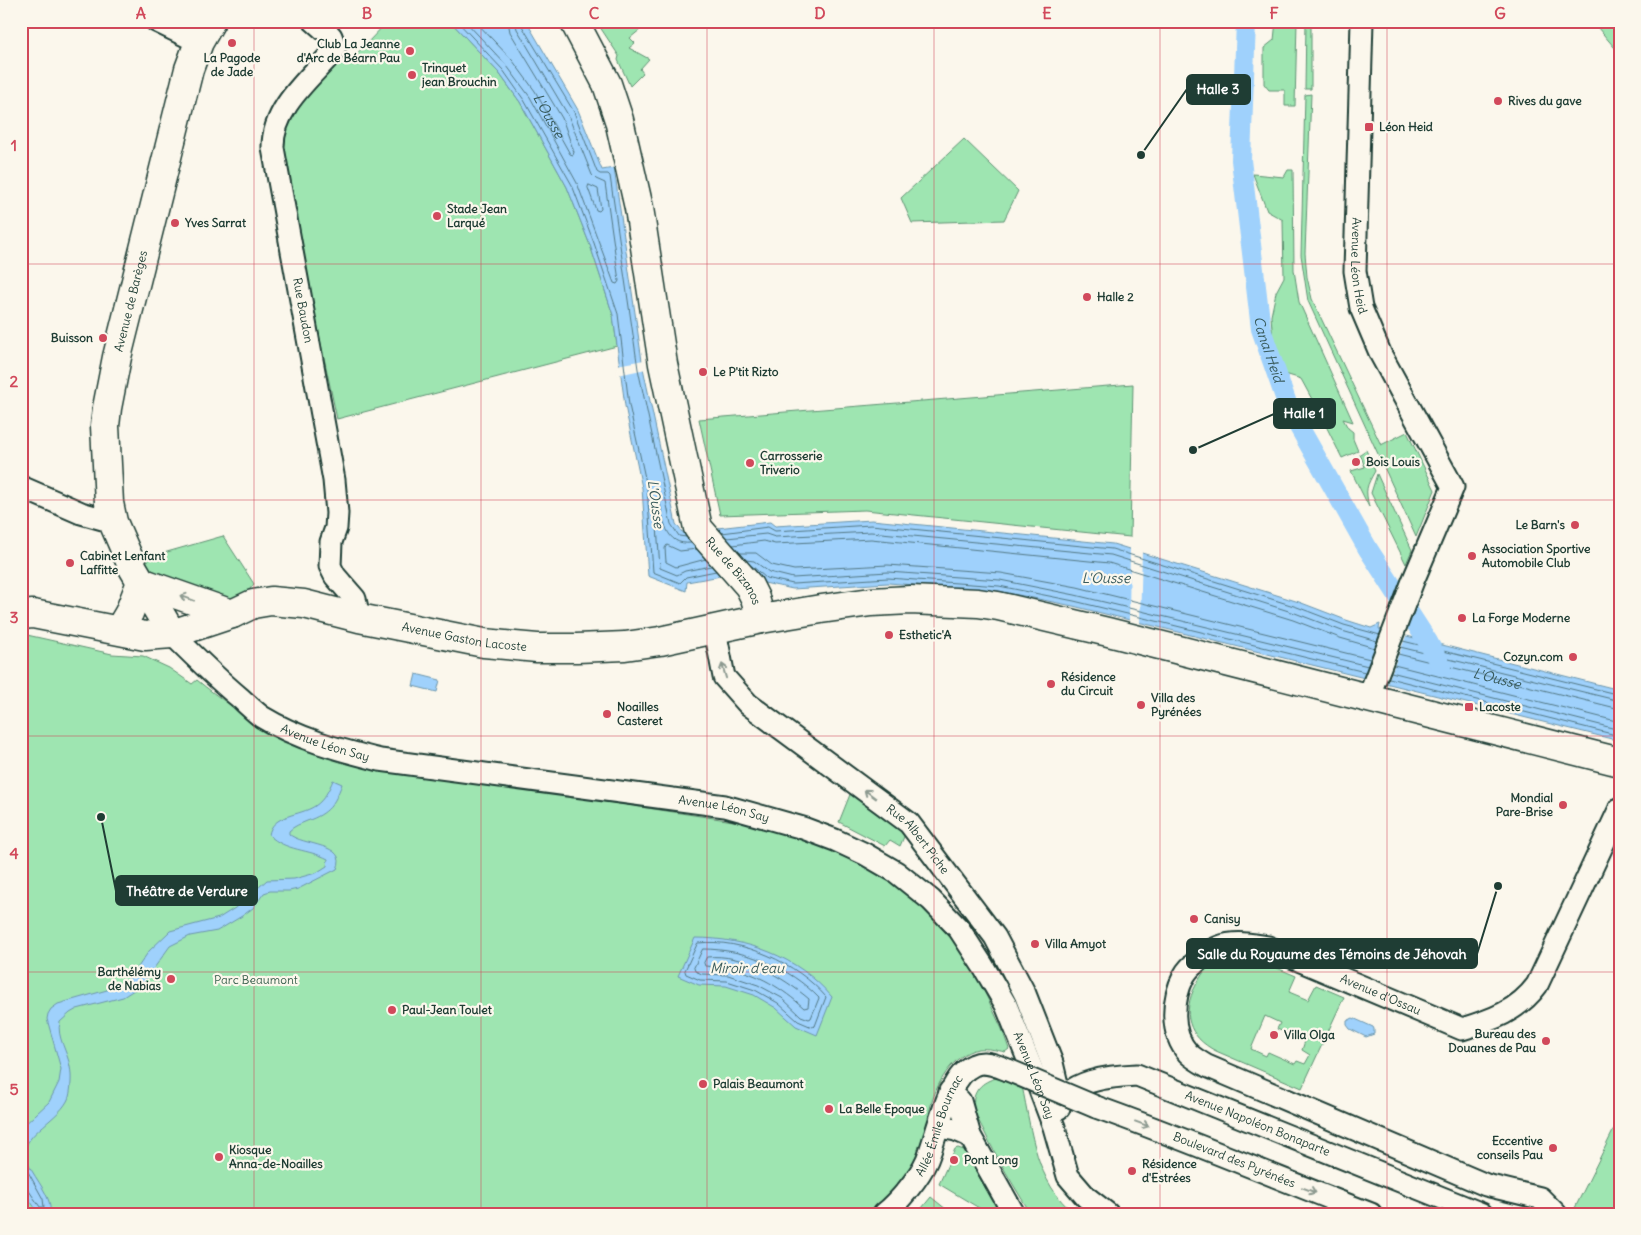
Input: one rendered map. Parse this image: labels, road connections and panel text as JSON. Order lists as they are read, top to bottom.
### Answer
{
  "streets": {
    "main road": ["Avenue de Barèges", "Rue de Bizanos", "Avenue Gaston Lacoste"],
    "street": [
      "Avenue Léon Heid",
      "Rue Baudon",
      "Avenue Léon Say",
      "Rue Albert Piche",
      "Avenue d'Ossau",
      "Avenue Napoléon Bonaparte",
      "Allée Émile Bournac",
      "Boulevard des Pyrénées"
    ]
  },
  "crossings": [
    ["Avenue Léon Heid", "Avenue Gaston Lacoste"],
    ["Avenue de Barèges", "Avenue Gaston Lacoste"],
    ["Avenue de Barèges", "Avenue Léon Say"],
    ["Rue Baudon", "Avenue Gaston Lacoste"],
    ["Rue de Bizanos", "Avenue Gaston Lacoste"],
    ["Avenue Gaston Lacoste", "Avenue Léon Say"],
    ["Avenue Gaston Lacoste", "Rue Albert Piche"],
    ["Rue Albert Piche", "Avenue Napoléon Bonaparte"],
    ["Allée Émile Bournac", "Boulevard des Pyrénées"]
  ],
  "one_way": ["Rue Albert Piche", "Boulevard des Pyrénées"],
  "water": ["L'Ousse", "Canal Heïd", "Miroir d'eau"],
  "parks": ["Parc Beaumont"],
  "places": {
    "other": [
      "La Pagode de Jade",
      "Club La Jeanne d'Arc de Béarn Pau",
      "Trinquet jean Brouchin",
      "Rives du gave",
      "Halle 3",
      "Stade Jean Larqué",
      "Yves Sarrat",
      "Halle 2",
      "Buisson",
      "Le P'tit Rizto",
      "Halle 1",
      "Bois Louis",
      "Carrosserie Triverio",
      "Le Barn's",
      "Association Sportive Automobile Club",
      "Cabinet Lenfant Laffitte",
      "La Forge Moderne",
      "Esthetic'A",
      "Cozyn.com",
      "Résidence du Circuit",
      "Villa des Pyrénées",
      "Noailles Casteret",
      "Mondial Pare-Brise",
      "Théâtre de Verdure",
      "Salle du Royaume des Témoins de Jéhovah",
      "Canisy",
      "Villa Amyot",
      "Barthélémy de Nabias",
      "Paul-Jean Toulet",
      "Villa Olga",
      "Bureau des Douanes de Pau",
      "Palais Beaumont",
      "La Belle Epoque",
      "Eccentive conseils Pau",
      "Kiosque Anna-de-Noailles",
      "Pont Long",
      "Résidence d'Estrées"
    ],
    "transit": ["Léon Heid", "Lacoste"]
  },
  "grid": {
    "columns": [
      "A",
      "B",
      "C",
      "D",
      "E",
      "F",
      "G"
    ],
    "rows": [
      "1",
      "2",
      "3",
      "4",
      "5"
    ]
  }
}
